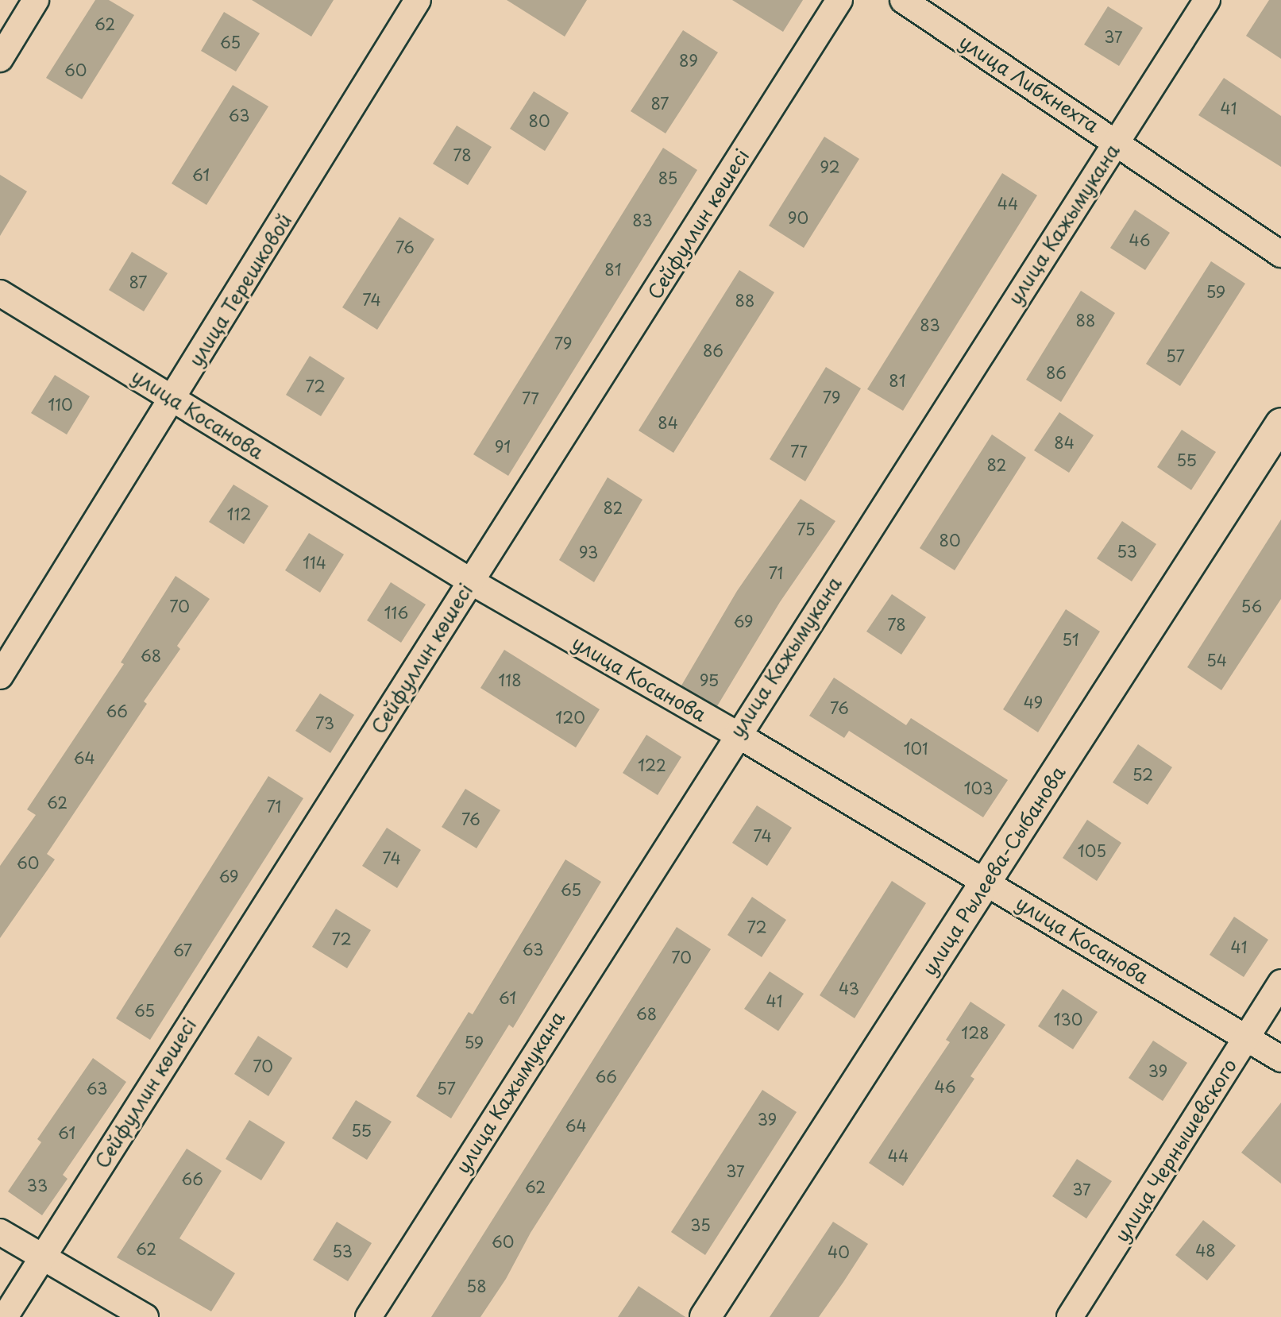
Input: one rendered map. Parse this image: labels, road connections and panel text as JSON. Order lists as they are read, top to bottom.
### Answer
{
  "streets": {
    "street": [
      "улица Либкнехта",
      "Сейфуллин көшесі",
      "улица Кажымукана",
      "улица Терешковой",
      "улица Косанова",
      "улица Рылеева-Сыбанова",
      "улица Чернышевского"
    ]
  },
  "crossings": [
    ["улица Либкнехта", "улица Кажымукана"],
    ["Сейфуллин көшесі", "улица Косанова"],
    ["улица Кажымукана", "улица Косанова"],
    ["улица Терешковой", "улица Косанова"],
    ["улица Косанова", "улица Рылеева-Сыбанова"],
    ["улица Косанова", "улица Чернышевского"]
  ],
  "house_numbers": [
    "62",
    "37",
    "65",
    "89",
    "60",
    "87",
    "41",
    "63",
    "80",
    "78",
    "92",
    "61",
    "85",
    "44",
    "90",
    "83",
    "46",
    "76",
    "81",
    "87",
    "59",
    "74",
    "88",
    "88",
    "83",
    "79",
    "86",
    "57",
    "86",
    "81",
    "72",
    "79",
    "77",
    "110",
    "84",
    "84",
    "91",
    "77",
    "55",
    "82",
    "82",
    "112",
    "75",
    "80",
    "53",
    "93",
    "114",
    "71",
    "70",
    "56",
    "116",
    "69",
    "78",
    "51",
    "68",
    "54",
    "118",
    "95",
    "49",
    "76",
    "66",
    "120",
    "73",
    "101",
    "64",
    "122",
    "52",
    "103",
    "62",
    "71",
    "76",
    "74",
    "105",
    "74",
    "60",
    "69",
    "65",
    "72",
    "72",
    "41",
    "63",
    "67",
    "70",
    "43",
    "61",
    "41",
    "65",
    "68",
    "130",
    "128",
    "59",
    "70",
    "39",
    "66",
    "46",
    "63",
    "57",
    "39",
    "64",
    "55",
    "61",
    "44",
    "37",
    "66",
    "33",
    "62",
    "37",
    "35",
    "60",
    "62",
    "48",
    "53",
    "40",
    "58"
  ]
}
